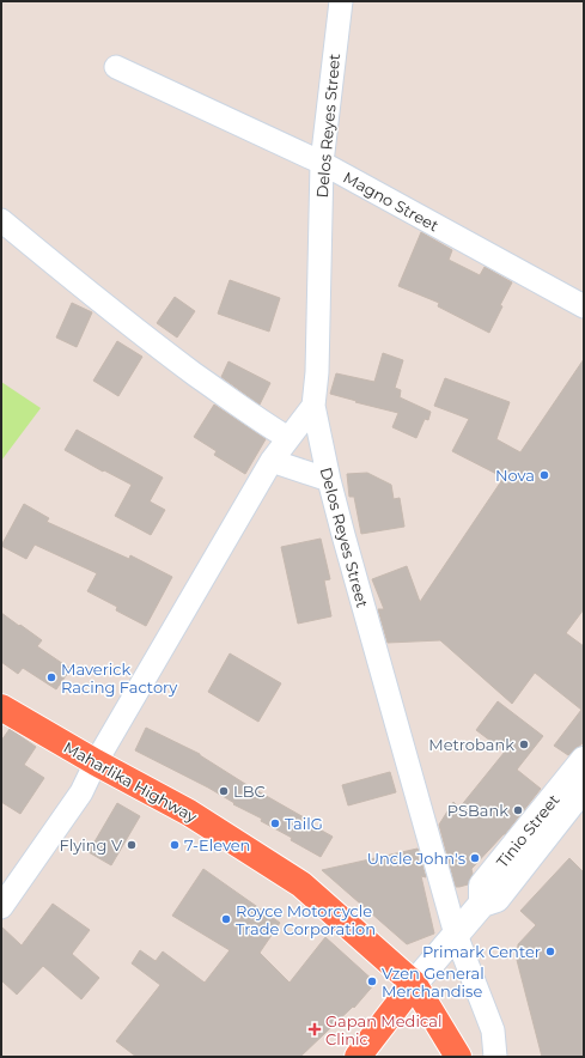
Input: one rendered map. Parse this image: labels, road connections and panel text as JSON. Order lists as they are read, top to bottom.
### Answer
{
  "streets": {
    "highway": ["Maharlika Highway"],
    "main road": ["Tinio Street"],
    "street": ["Delos Reyes Street", "Magno Street"]
  },
  "crossings": [
    ["Delos Reyes Street", "Magno Street"],
    ["Delos Reyes Street", "Tinio Street"],
    ["Maharlika Highway", "Tinio Street"]
  ],
  "places": {
    "other": [
      "Nova",
      "Maverick Racing Factory",
      "Metrobank",
      "LBC",
      "PSBank",
      "TailG",
      "Flying V",
      "7-Eleven",
      "Uncle John's",
      "Royce Motorcycle Trade Corporation",
      "Primark Center",
      "Vzen General Merchandise"
    ],
    "health": ["Gapan Medical Clinic"]
  }
}
